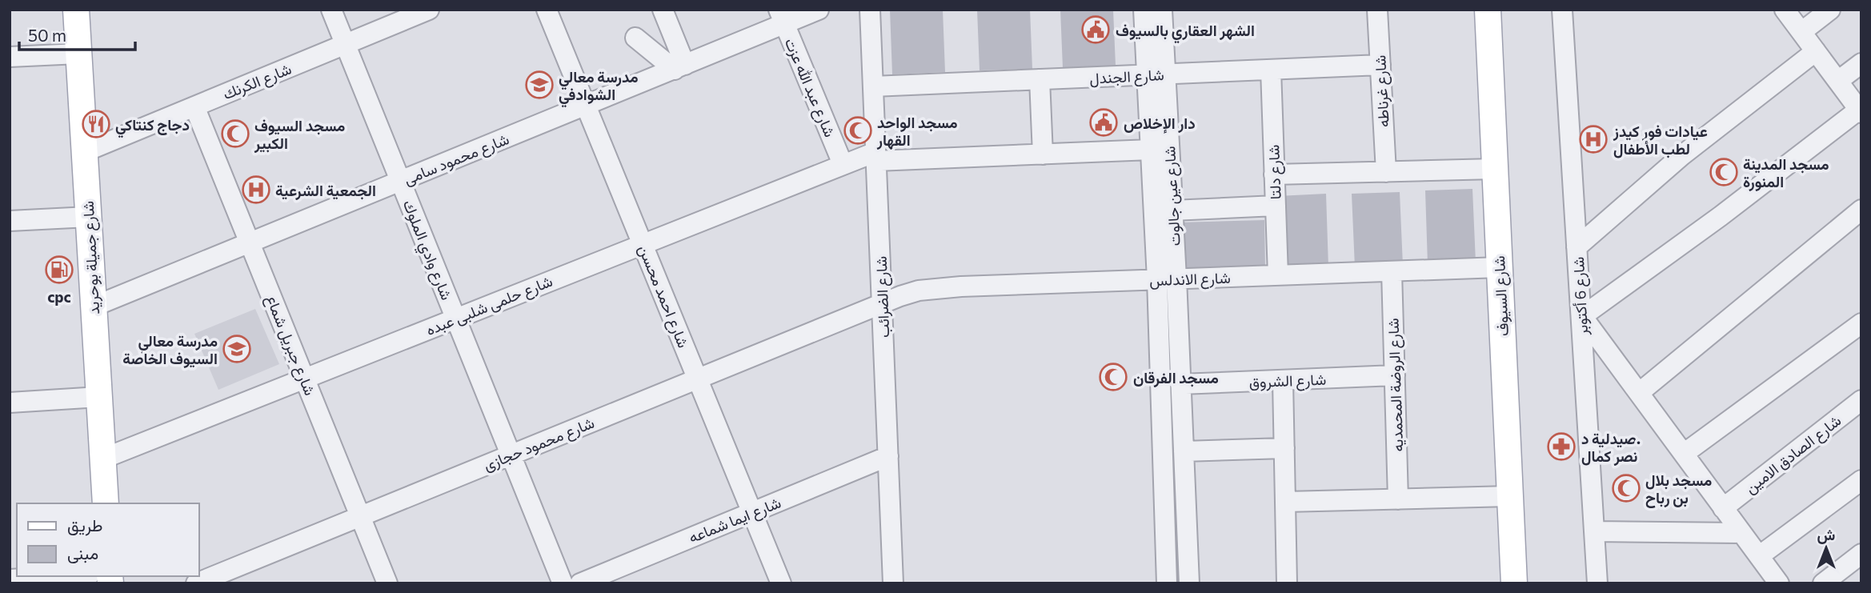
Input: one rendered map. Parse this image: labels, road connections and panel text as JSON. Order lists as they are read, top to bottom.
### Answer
{
  "streets": {
    "main road": ["شارع جميلة بوحريد", "شارع السيوف"],
    "street": [
      "شارع الجندل",
      "شارع الكرنك",
      "شارع عبد الله عزت",
      "شارع غرناطه",
      "شارع محمود سامى",
      "شارع دلتا",
      "شارع عين جالوت",
      "شارع وادي الملوك",
      "شارع الاندلس",
      "شارع احمد محسن",
      "شارع 6 أكتوبر",
      "شارع الضرائب",
      "شارع حلمى شلبى عبده",
      "شارع جبريل شماع",
      "شارع الشروق",
      "شارع الروضة المحمديه",
      "شارع محمود حجازى",
      "شارع الصادق الامين",
      "شارع ايما شماعه"
    ]
  },
  "crossings": [
    ["شارع الجندل", "شارع غرناطه"],
    ["شارع الجندل", "شارع دلتا"],
    ["شارع الجندل", "شارع عين جالوت"],
    ["شارع الجندل", "شارع الضرائب"],
    ["شارع الكرنك", "شارع وادي الملوك"],
    ["شارع الكرنك", "شارع جميلة بوحريد"],
    ["شارع الكرنك", "شارع جبريل شماع"],
    ["شارع عبد الله عزت", "شارع محمود سامى"],
    ["شارع عبد الله عزت", "شارع حلمى شلبى عبده"],
    ["شارع محمود سامى", "شارع وادي الملوك"],
    ["شارع محمود سامى", "شارع جميلة بوحريد"],
    ["شارع محمود سامى", "شارع احمد محسن"],
    ["شارع محمود سامى", "شارع جبريل شماع"],
    ["شارع دلتا", "شارع الاندلس"],
    ["شارع عين جالوت", "شارع الاندلس"],
    ["شارع عين جالوت", "شارع حلمى شلبى عبده"],
    ["شارع عين جالوت", "شارع الشروق"],
    ["شارع وادي الملوك", "شارع حلمى شلبى عبده"],
    ["شارع وادي الملوك", "شارع محمود حجازى"],
    ["شارع جميلة بوحريد", "شارع حلمى شلبى عبده"],
    ["شارع الاندلس", "شارع السيوف"],
    ["شارع الاندلس", "شارع الضرائب"],
    ["شارع الاندلس", "شارع الروضة المحمديه"],
    ["شارع الاندلس", "شارع محمود حجازى"],
    ["شارع احمد محسن", "شارع حلمى شلبى عبده"],
    ["شارع احمد محسن", "شارع محمود حجازى"],
    ["شارع احمد محسن", "شارع ايما شماعه"],
    ["شارع الضرائب", "شارع حلمى شلبى عبده"],
    ["شارع الضرائب", "شارع محمود حجازى"],
    ["شارع الضرائب", "شارع ايما شماعه"],
    ["شارع حلمى شلبى عبده", "شارع جبريل شماع"],
    ["شارع جبريل شماع", "شارع محمود حجازى"],
    ["شارع الشروق", "شارع الروضة المحمديه"]
  ],
  "places": {
    "public building": ["الشهر العقاري بالسيوف", "دار الإخلاص"],
    "school or university": ["مدرسة معالي الشوادفي", "مدرسة معالي السيوف الخاصة"],
    "restaurant": ["دجاج كنتاكي"],
    "mosque": [
      "مسجد الواحد القهار",
      "مسجد السيوف الكبير",
      "مسجد المدينة المنورة",
      "مسجد الفرقان",
      "مسجد بلال بن رباح"
    ],
    "hospital": ["عيادات فور كيدز لطب الأطفال", "الجمعية الشرعية"],
    "fuel station": ["cpc"],
    "pharmacy": ["صيدلية د. نصر كمال"]
  },
  "legend": ["طريق", "مبنى"],
  "scale_bar": "50 m",
  "north": "top"
}
